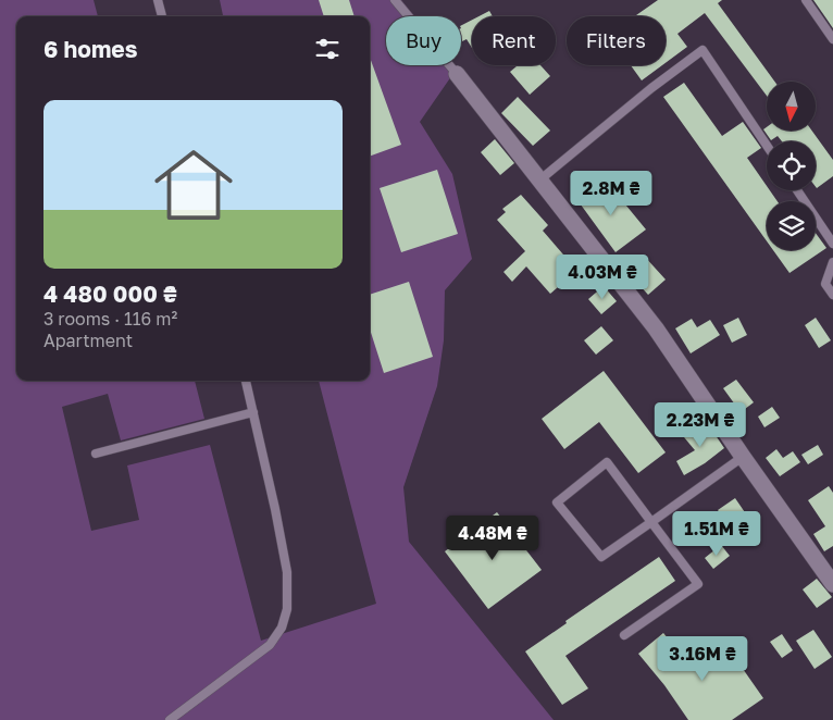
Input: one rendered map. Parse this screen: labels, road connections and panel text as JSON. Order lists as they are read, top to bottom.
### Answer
{
  "north": "bottom",
  "page": {
    "chip": ["Buy", "Rent", "Filters"],
    "heading": "6 homes",
    "list": [
      {
        "name": "4 480 000 ₴",
        "note": "3 rooms · 116 m² · Apartment"
      }
    ],
    "price": [
      "2.8M ₴",
      "4.03M ₴",
      "2.23M ₴",
      "1.51M ₴",
      "4.48M ₴",
      "3.16M ₴"
    ]
  }
}
